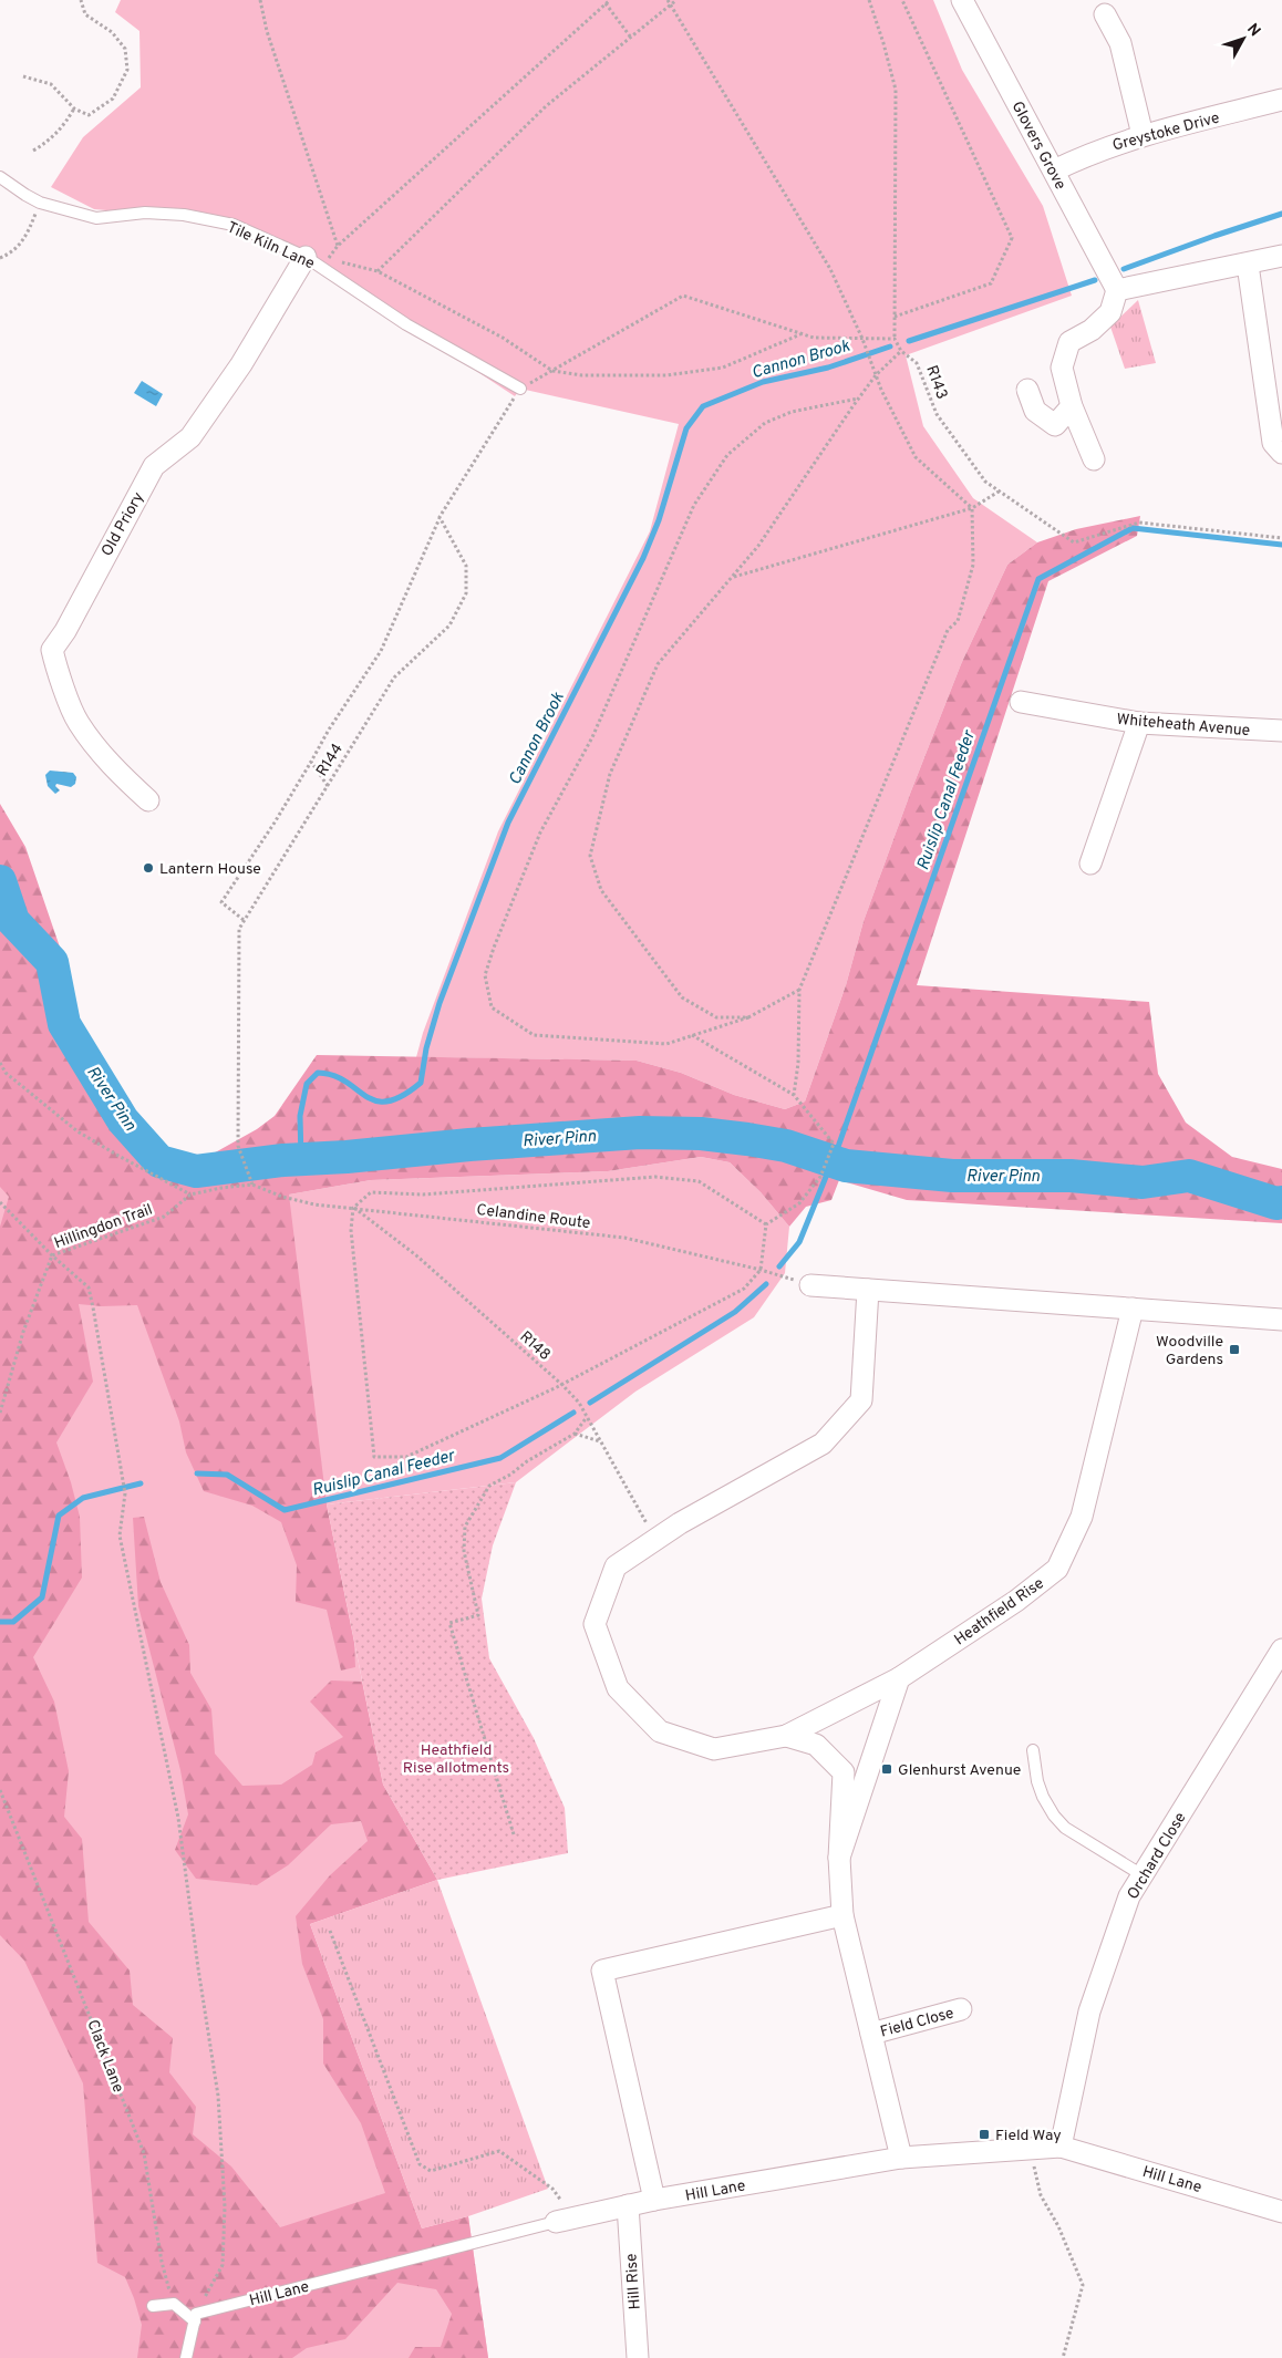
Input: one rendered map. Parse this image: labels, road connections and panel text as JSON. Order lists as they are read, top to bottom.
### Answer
{
  "streets": {
    "street": [
      "Greystoke Drive",
      "Glovers Grove",
      "Old Priory",
      "Whiteheath Avenue",
      "Heathfield Rise",
      "Orchard Close",
      "Field Close",
      "Hill Lane",
      "Hill Rise"
    ],
    "lane": ["Tile Kiln Lane"],
    "path": [
      "R143",
      "R144",
      "Celandine Route",
      "Hillingdon Trail",
      "R148",
      "Clack Lane"
    ]
  },
  "crossings": [
    ["Greystoke Drive", "Glovers Grove"],
    ["Tile Kiln Lane", "Old Priory"],
    ["R144", "Celandine Route"],
    ["R144", "Hillingdon Trail"],
    ["Celandine Route", "Hillingdon Trail"],
    ["Celandine Route", "R148"],
    ["Orchard Close", "Hill Lane"],
    ["Hill Lane", "Hill Rise"]
  ],
  "water": ["Cannon Brook", "Ruislip Canal Feeder", "River Pinn"],
  "parks": ["Heathfield Rise allotments"],
  "places": {
    "other": ["Lantern House"],
    "transit": ["Woodville Gardens", "Glenhurst Avenue", "Field Way"]
  },
  "north": "top right"
}
